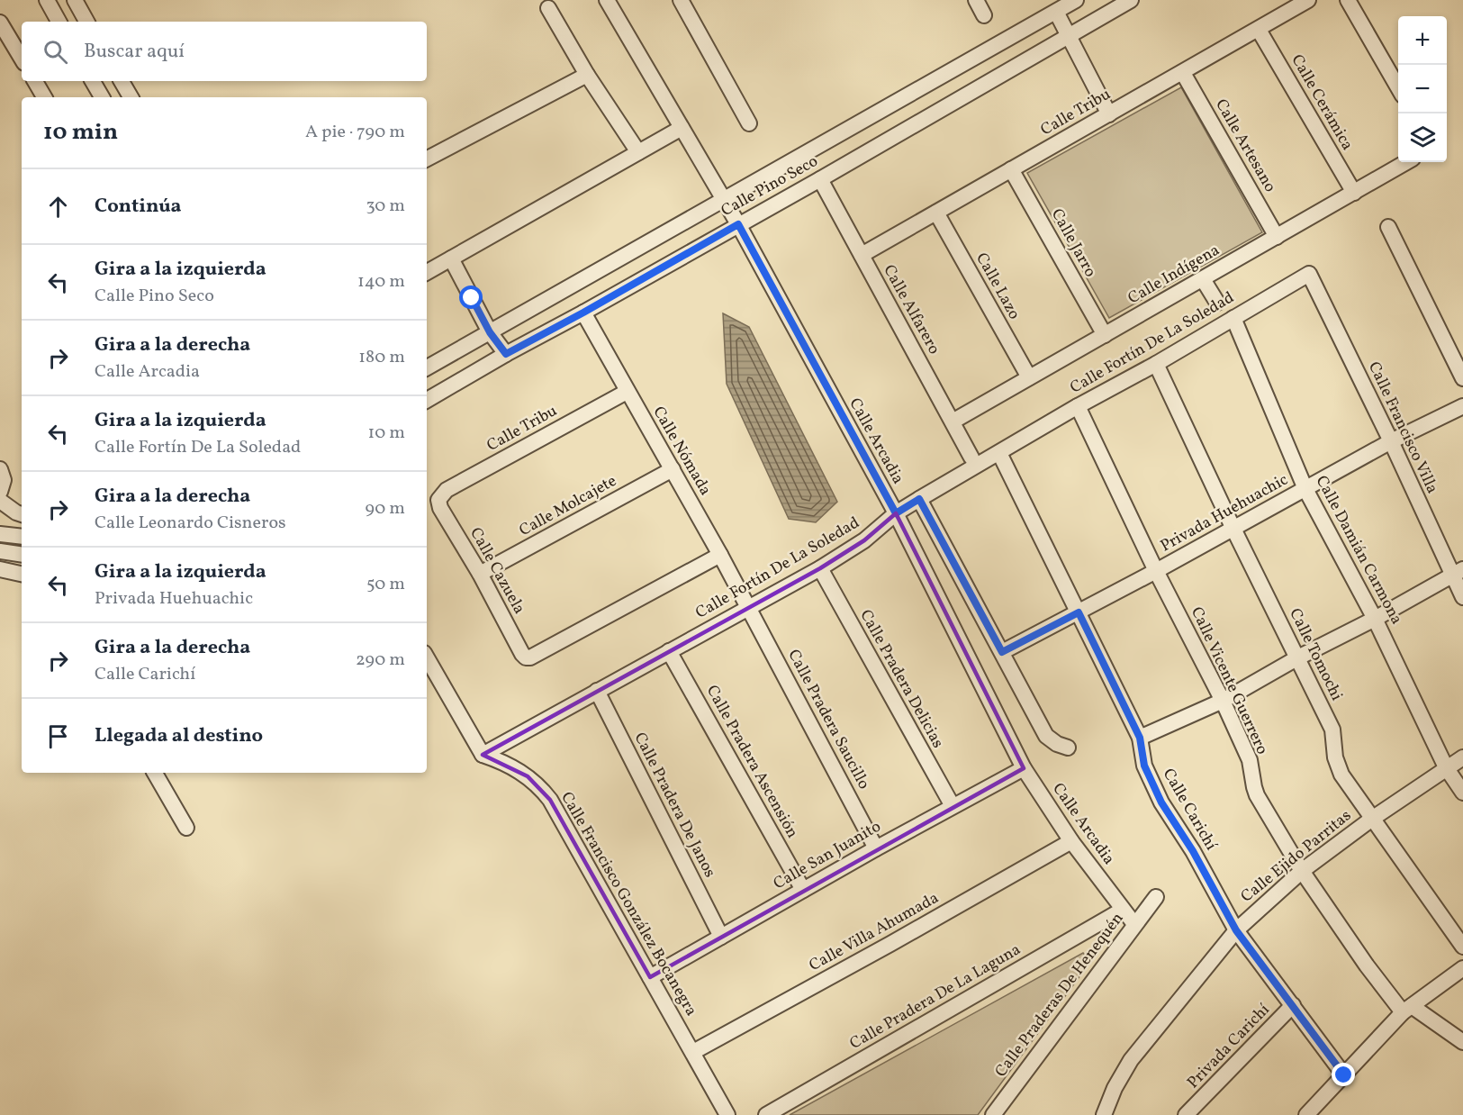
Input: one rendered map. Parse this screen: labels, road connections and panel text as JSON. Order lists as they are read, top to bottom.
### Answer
{
  "streets": {
    "street": [
      "Calle Cerámica",
      "Calle Tribu",
      "Calle Artesano",
      "Calle Pino Seco",
      "Calle Jarro",
      "Calle Indígena",
      "Calle Lazo",
      "Calle Alfarero",
      "Calle Fortín De La Soledad",
      "Calle Francisco Villa",
      "Calle Arcadia",
      "Calle Nómada",
      "Calle Molcajete",
      "Privada Huehuachic",
      "Calle Damián Carmona",
      "Calle Cazuela",
      "Calle Tomochi",
      "Calle Pradera Delicias",
      "Calle Vicente Guerrero",
      "Calle Pradera Saucillo",
      "Calle Pradera Ascensión",
      "Calle Pradera De Janos",
      "Calle Carichí",
      "Calle San Juanito",
      "Calle Ejido Parritas",
      "Calle Francisco González Bocanegra",
      "Calle Villa Ahumada",
      "Calle Praderas De Henequén",
      "Calle Pradera De La Laguna",
      "Privada Carichí"
    ]
  },
  "crossings": [
    ["Calle Cerámica", "Calle Tribu"],
    ["Calle Cerámica", "Calle Indígena"],
    ["Calle Tribu", "Calle Artesano"],
    ["Calle Tribu", "Calle Jarro"],
    ["Calle Tribu", "Calle Lazo"],
    ["Calle Tribu", "Calle Alfarero"],
    ["Calle Tribu", "Calle Nómada"],
    ["Calle Tribu", "Calle Cazuela"],
    ["Calle Artesano", "Calle Indígena"],
    ["Calle Pino Seco", "Calle Alfarero"],
    ["Calle Pino Seco", "Calle Arcadia"],
    ["Calle Pino Seco", "Calle Nómada"],
    ["Calle Jarro", "Calle Indígena"],
    ["Calle Indígena", "Calle Lazo"],
    ["Calle Indígena", "Calle Alfarero"],
    ["Calle Fortín De La Soledad", "Calle Francisco Villa"],
    ["Calle Fortín De La Soledad", "Calle Arcadia"],
    ["Calle Fortín De La Soledad", "Calle Nómada"],
    ["Calle Fortín De La Soledad", "Calle Damián Carmona"],
    ["Calle Fortín De La Soledad", "Calle Tomochi"],
    ["Calle Fortín De La Soledad", "Calle Pradera Delicias"],
    ["Calle Fortín De La Soledad", "Calle Vicente Guerrero"],
    ["Calle Fortín De La Soledad", "Calle Pradera Saucillo"],
    ["Calle Fortín De La Soledad", "Calle Pradera Ascensión"],
    ["Calle Fortín De La Soledad", "Calle Pradera De Janos"],
    ["Calle Fortín De La Soledad", "Calle Carichí"],
    ["Calle Fortín De La Soledad", "Calle Francisco González Bocanegra"],
    ["Calle Francisco Villa", "Privada Huehuachic"],
    ["Calle Arcadia", "Calle San Juanito"],
    ["Calle Arcadia", "Calle Villa Ahumada"],
    ["Calle Arcadia", "Calle Praderas De Henequén"],
    ["Calle Arcadia", "Calle Pradera De La Laguna"],
    ["Calle Nómada", "Calle Molcajete"],
    ["Calle Nómada", "Calle Cazuela"],
    ["Calle Nómada", "Calle Pradera Saucillo"],
    ["Calle Molcajete", "Calle Cazuela"],
    ["Privada Huehuachic", "Calle Damián Carmona"],
    ["Privada Huehuachic", "Calle Tomochi"],
    ["Privada Huehuachic", "Calle Vicente Guerrero"],
    ["Privada Huehuachic", "Calle Carichí"],
    ["Calle Damián Carmona", "Calle Ejido Parritas"],
    ["Calle Tomochi", "Calle Ejido Parritas"],
    ["Calle Pradera Delicias", "Calle San Juanito"],
    ["Calle Vicente Guerrero", "Calle Ejido Parritas"],
    ["Calle Pradera Saucillo", "Calle San Juanito"],
    ["Calle Pradera Ascensión", "Calle San Juanito"],
    ["Calle Pradera De Janos", "Calle San Juanito"],
    ["Calle Carichí", "Calle Ejido Parritas"],
    ["Calle Carichí", "Privada Carichí"],
    ["Calle San Juanito", "Calle Francisco González Bocanegra"],
    ["Calle Francisco González Bocanegra", "Calle Villa Ahumada"]
  ],
  "page": {
    "map_buttons": ["+", "−"],
    "search": "Buscar aquí",
    "heading": ["10 min", "A pie · 790 m"],
    "list": [
      ["Continúa", "30 m"],
      ["Gira a la izquierda", "Calle Pino Seco", "140 m"],
      ["Gira a la derecha", "Calle Arcadia", "180 m"],
      ["Gira a la izquierda", "Calle Fortín De La Soledad", "10 m"],
      ["Gira a la derecha", "Calle Leonardo Cisneros", "90 m"],
      ["Gira a la izquierda", "Privada Huehuachic", "50 m"],
      ["Gira a la derecha", "Calle Carichí", "290 m"],
      "Llegada al destino"
    ]
  }
}
